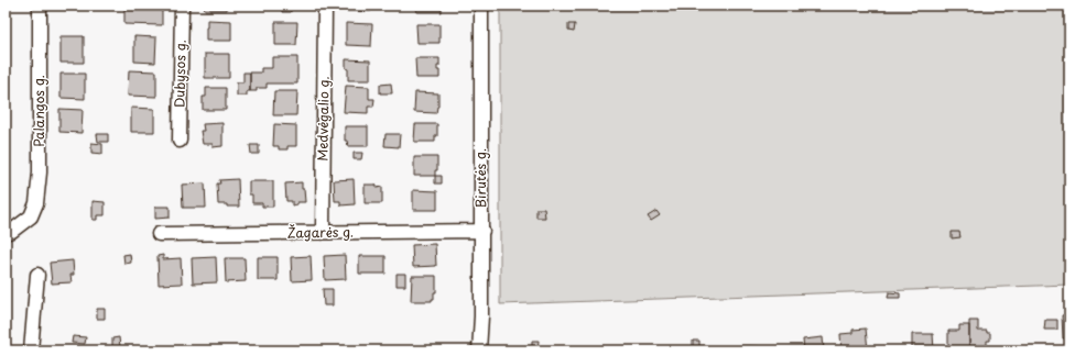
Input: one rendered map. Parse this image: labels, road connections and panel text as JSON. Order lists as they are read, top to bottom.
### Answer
{
  "streets": {
    "street": [
      "Dubysos g.",
      "Palangos g.",
      "Medvėgalio g.",
      "Birutės g.",
      "Žagarės g."
    ]
  },
  "crossings": [
    ["Medvėgalio g.", "Žagarės g."],
    ["Birutės g.", "Žagarės g."]
  ]
}
